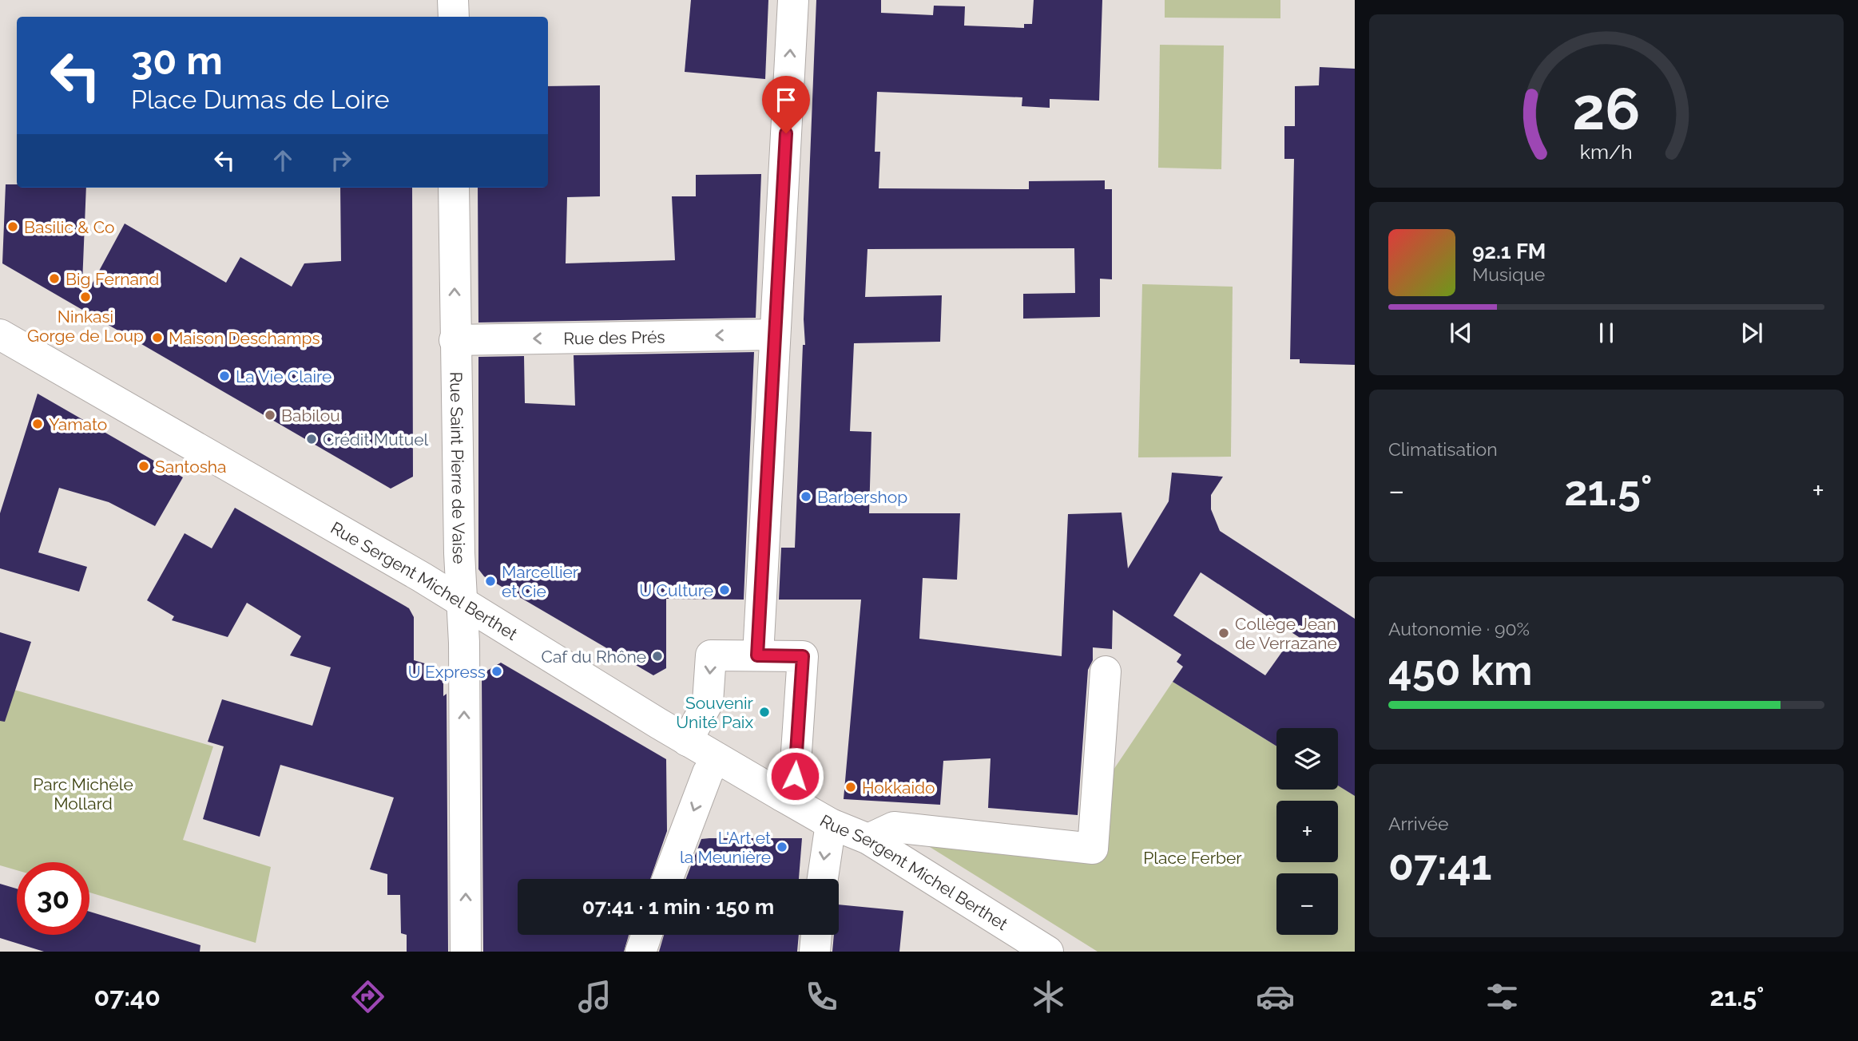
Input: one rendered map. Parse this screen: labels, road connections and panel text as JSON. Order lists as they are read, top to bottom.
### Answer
{
  "streets": {
    "street": ["Rue des Prés", "Rue Saint Pierre de Vaise", "Rue Sergent Michel Berthet"]
  },
  "crossings": [
    ["Rue des Prés", "Rue Saint Pierre de Vaise"],
    ["Rue Saint Pierre de Vaise", "Rue Sergent Michel Berthet"]
  ],
  "one_way": ["Rue des Prés", "Rue Saint Pierre de Vaise"],
  "parks": ["Parc Michèle Mollard", "Place Ferber"],
  "places": [
    "Basilic & Co",
    "Big Fernand",
    "Ninkasi Gorge de Loup",
    "Maison Deschamps",
    "La Vie Claire",
    "Babilou",
    "Yamato",
    "Crédit Mutuel",
    "Santosha",
    "Barbershop",
    "Marcellier et Cie",
    "U Culture",
    "Collège Jean de Verrazane",
    "Caf du Rhône",
    "U Express",
    "Souvenir Unité Paix",
    "Hokkaido",
    "L'Art et la Meunière"
  ],
  "page": {
    "turn": ["30 m", "Place Dumas de Loire"],
    "song": ["92.1 FM", "Musique"],
    "tile": [
      "Climatisation",
      ["Autonomie · 90%", "450 km"],
      ["Arrivée", "07:41"]
    ],
    "heat": ["−", "21.5°", "+"],
    "map_buttons": ["+", "−"],
    "limit": "30",
    "trip": "07:41 · 1 min · 150 m",
    "tabs": ["07:40", "21.5°"],
    "gauge": ["26", "km/h"]
  }
}
